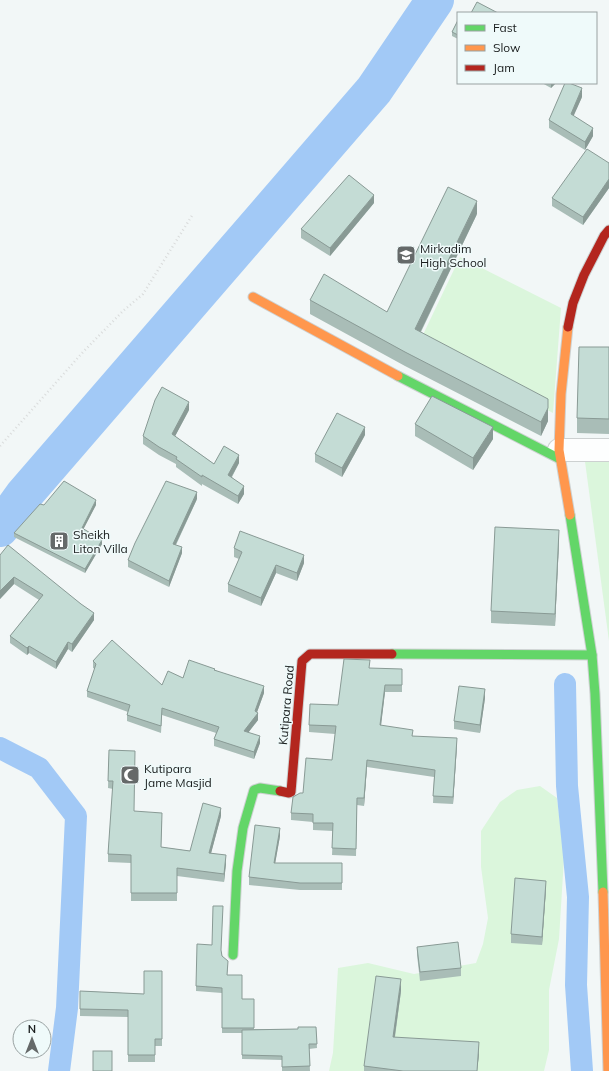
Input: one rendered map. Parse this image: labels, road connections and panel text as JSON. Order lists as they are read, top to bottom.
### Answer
{
  "streets": {
    "street": ["Kutipara Road"]
  },
  "places": {
    "school or university": ["Mirkadim High School"],
    "building": ["Sheikh Liton Villa"],
    "mosque": ["Kutipara Jame Masjid"]
  },
  "legend": ["Fast", "Slow", "Jam"],
  "north": "top"
}
